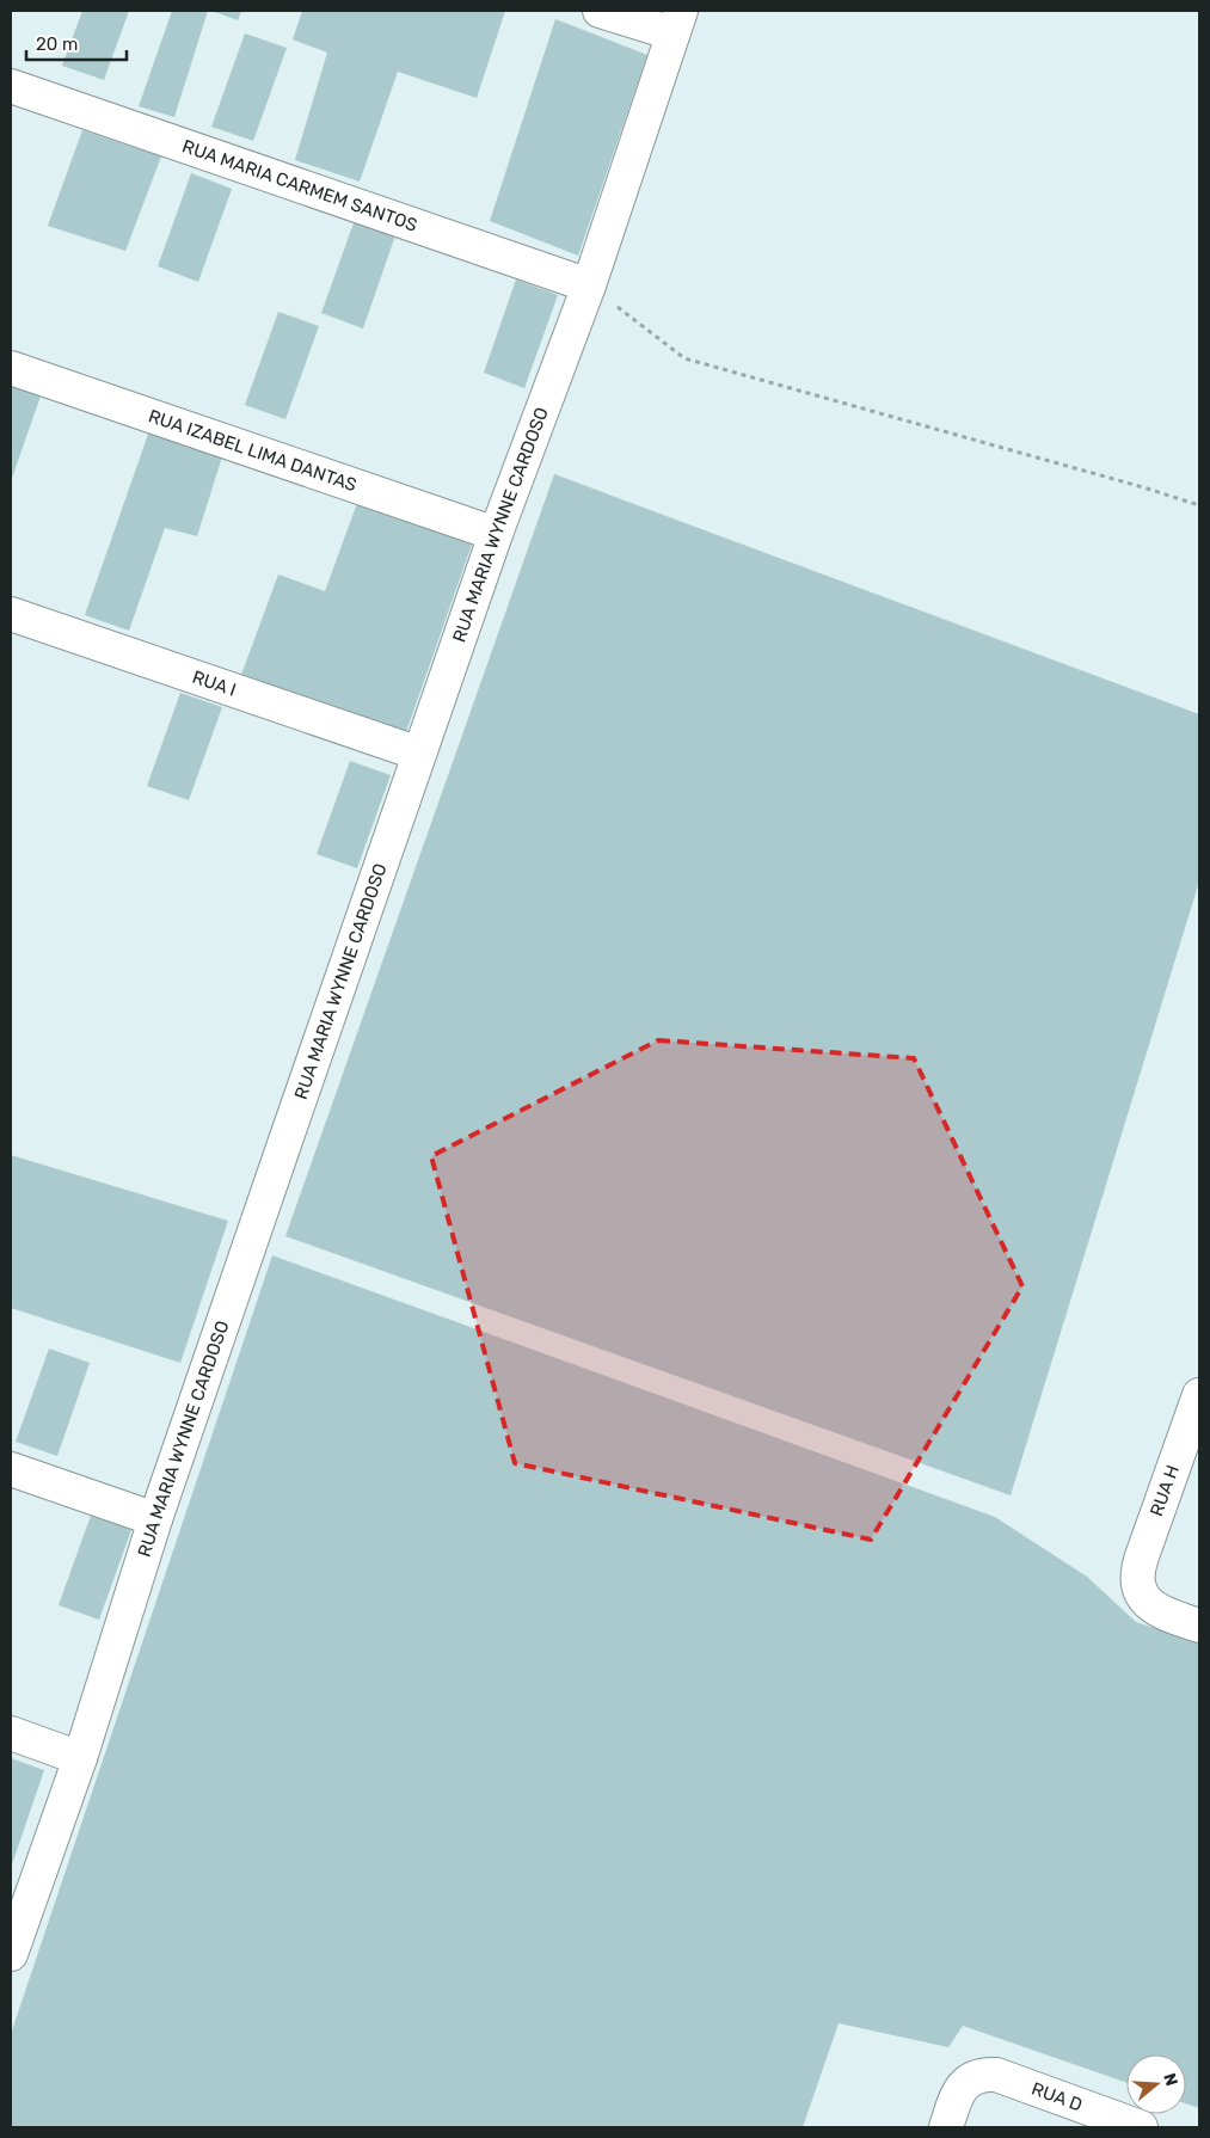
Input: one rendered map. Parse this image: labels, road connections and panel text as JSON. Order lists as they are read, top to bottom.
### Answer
{
  "streets": {
    "street": [
      "RUA MARIA CARMEM SANTOS",
      "RUA IZABEL LIMA DANTAS",
      "RUA MARIA WYNNE CARDOSO",
      "RUA I",
      "RUA H",
      "RUA D"
    ]
  },
  "crossings": [
    ["RUA MARIA CARMEM SANTOS", "RUA MARIA WYNNE CARDOSO"],
    ["RUA IZABEL LIMA DANTAS", "RUA MARIA WYNNE CARDOSO"],
    ["RUA MARIA WYNNE CARDOSO", "RUA I"]
  ],
  "scale_bar": "20 m",
  "north": "right"
}
